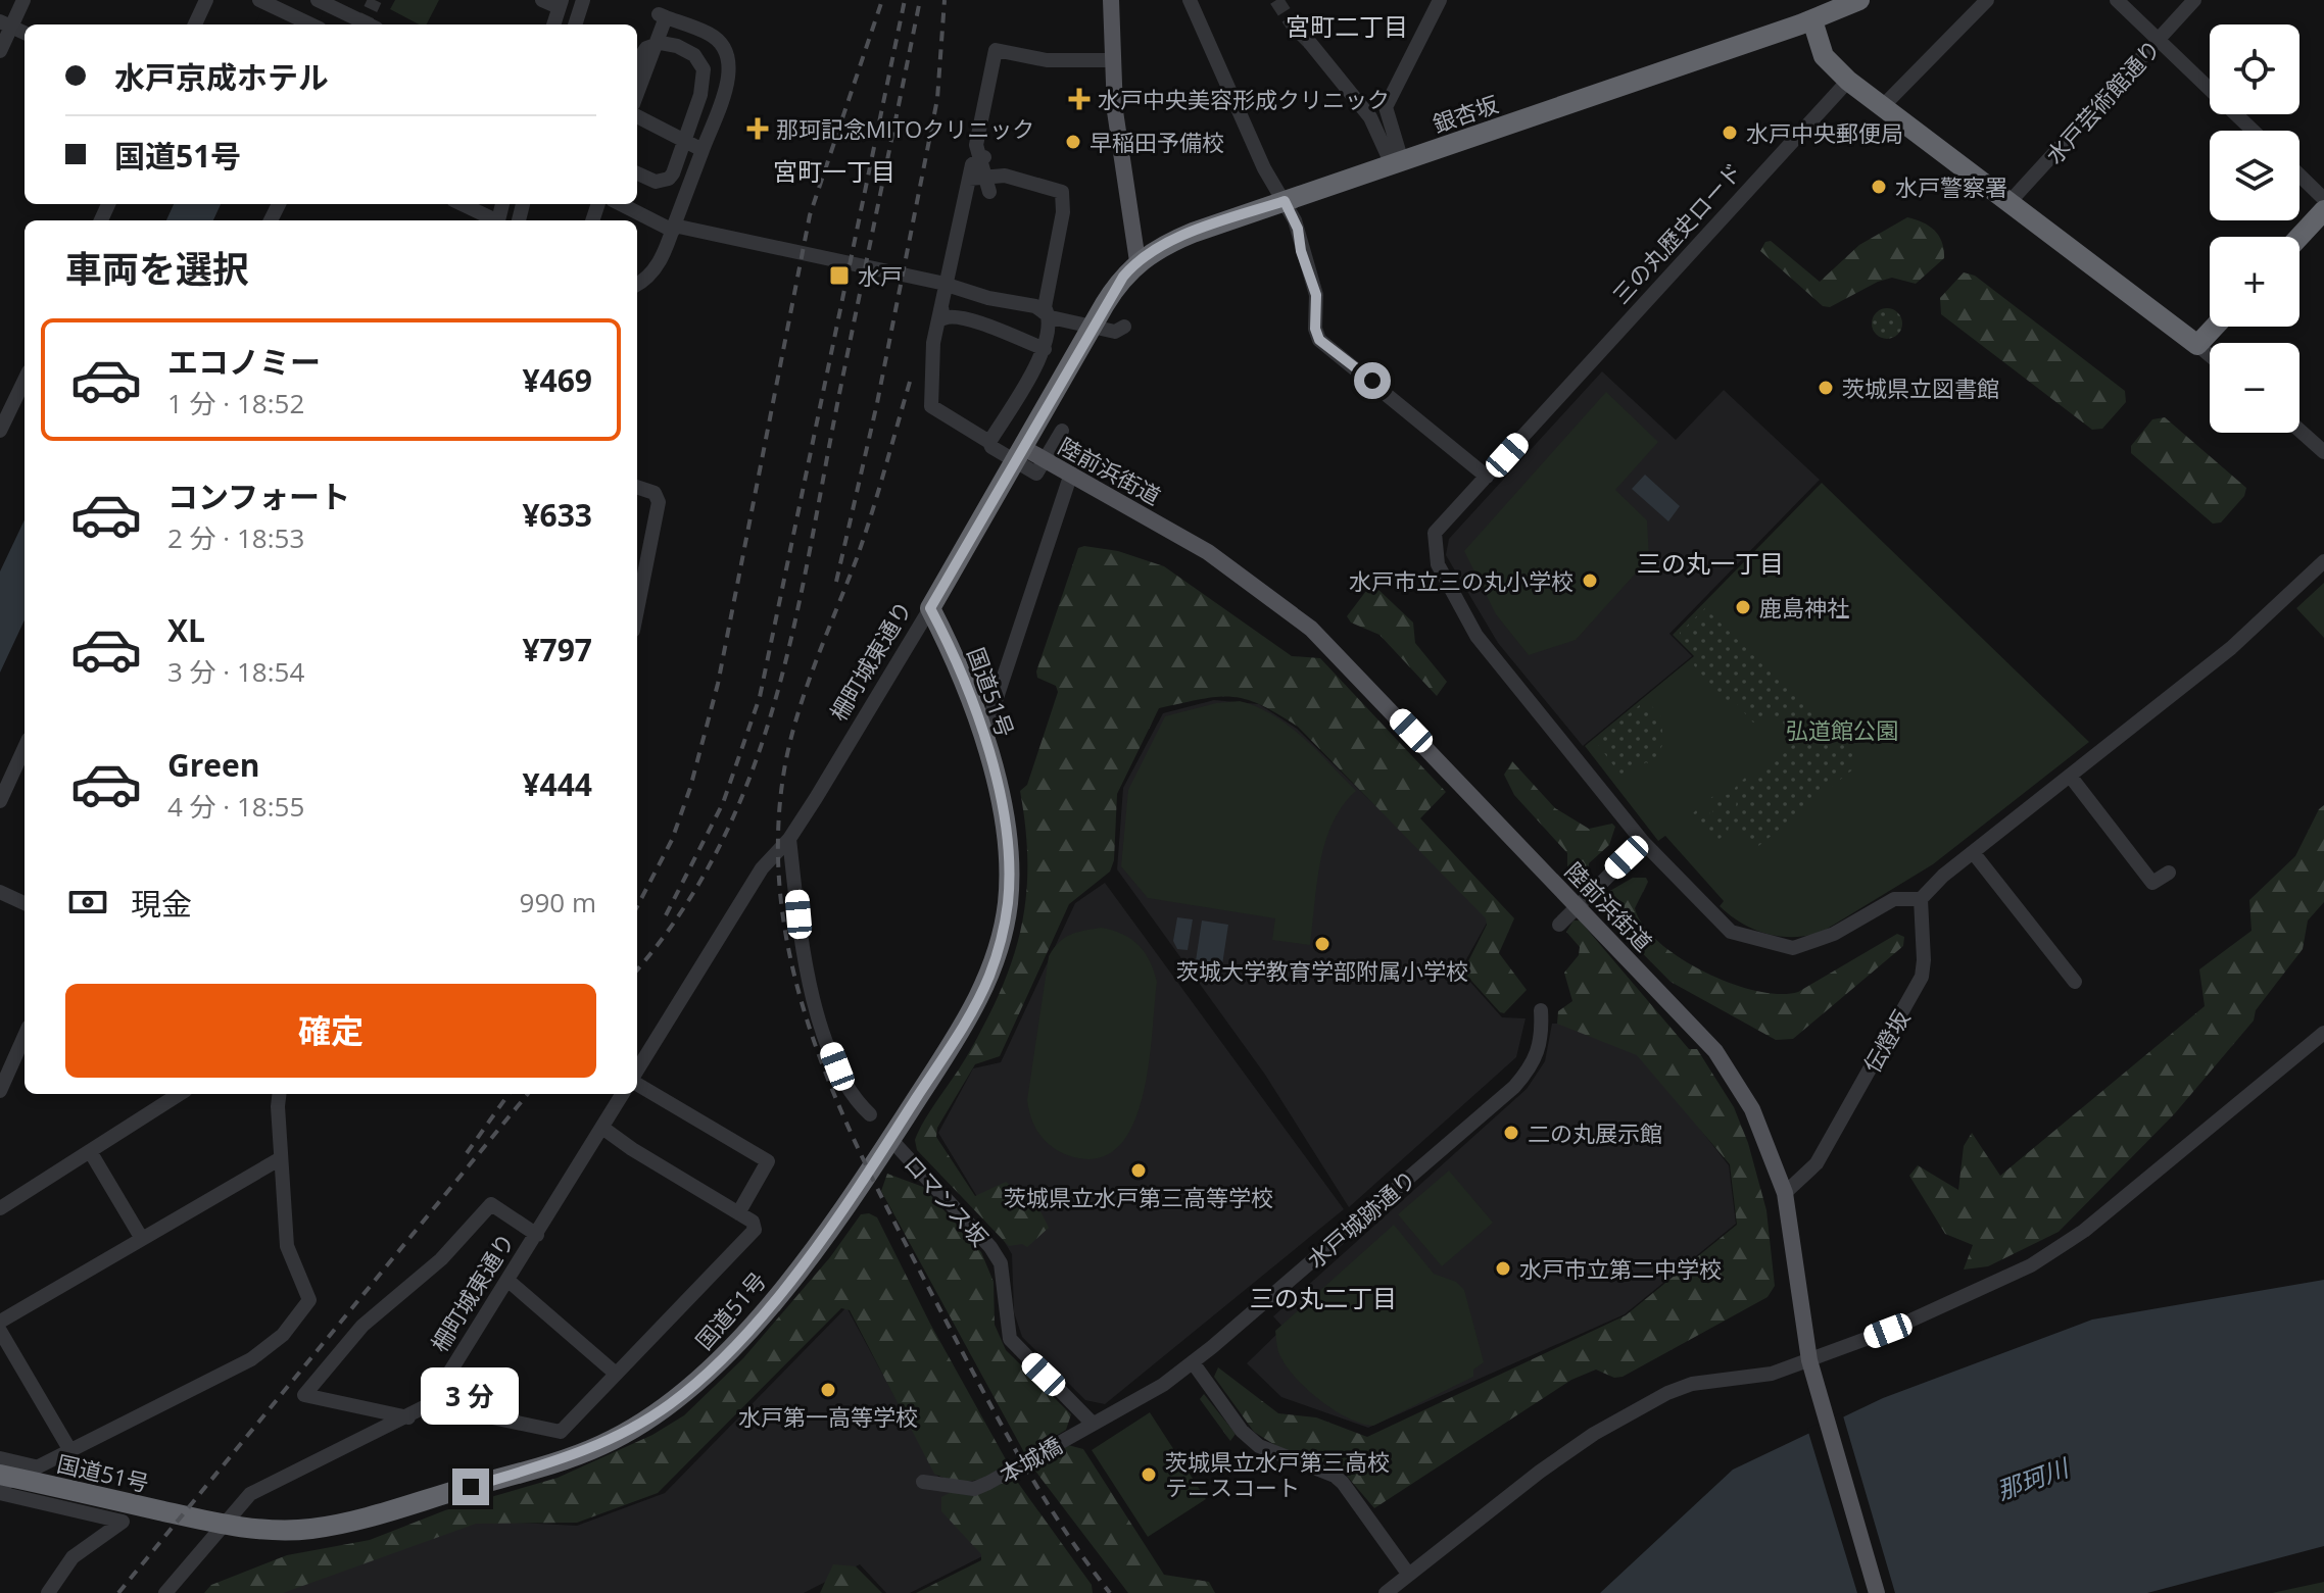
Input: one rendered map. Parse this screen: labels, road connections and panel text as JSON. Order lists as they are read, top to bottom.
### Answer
{
  "streets": {
    "highway": ["銀杏坂", "柵町城東通り", "国道51号"],
    "main road": ["陸前浜街道"],
    "street": [
      "水戸芸術館通り",
      "三の丸歴史ロード",
      "伝燈坂",
      "ロマンス坂",
      "水戸城跡通り",
      "本城橋"
    ]
  },
  "crossings": [
    ["銀杏坂", "柵町城東通り"],
    ["三の丸歴史ロード", "伝燈坂"],
    ["陸前浜街道", "柵町城東通り"],
    ["陸前浜街道", "伝燈坂"],
    ["柵町城東通り", "国道51号"],
    ["国道51号", "ロマンス坂"],
    ["ロマンス坂", "水戸城跡通り"],
    ["ロマンス坂", "本城橋"],
    ["水戸城跡通り", "本城橋"]
  ],
  "districts": [
    "宮町二丁目",
    "宮町一丁目",
    "三の丸一丁目",
    "三の丸二丁目"
  ],
  "water": ["那珂川"],
  "parks": ["弘道館公園"],
  "places": {
    "health": ["水戸中央美容形成クリニック", "那珂記念MITOクリニック"],
    "other": [
      "水戸中央郵便局",
      "早稲田予備校",
      "水戸警察署",
      "茨城県立図書館",
      "水戸市立三の丸小学校",
      "鹿島神社",
      "茨城大学教育学部附属小学校",
      "二の丸展示館",
      "茨城県立水戸第三高等学校",
      "水戸市立第二中学校",
      "水戸第一高等学校",
      "茨城県立水戸第三高校 テニスコート"
    ],
    "transit": ["水戸"]
  },
  "page": {
    "map_buttons": ["+", "−"],
    "banner": ["水戸京成ホテル", "国道51号"],
    "heading": "車両を選択",
    "list": [
      {
        "name": "エコノミー",
        "note": "1 分 · 18:52",
        "value": "¥469"
      },
      {
        "name": "コンフォート",
        "note": "2 分 · 18:53",
        "value": "¥633"
      },
      {
        "name": "XL",
        "note": "3 分 · 18:54",
        "value": "¥797"
      },
      {
        "name": "Green",
        "note": "4 分 · 18:55",
        "value": "¥444"
      }
    ],
    "pay": ["現金", "990 m"],
    "buttons": "確定",
    "bubble": "3 分"
  }
}
